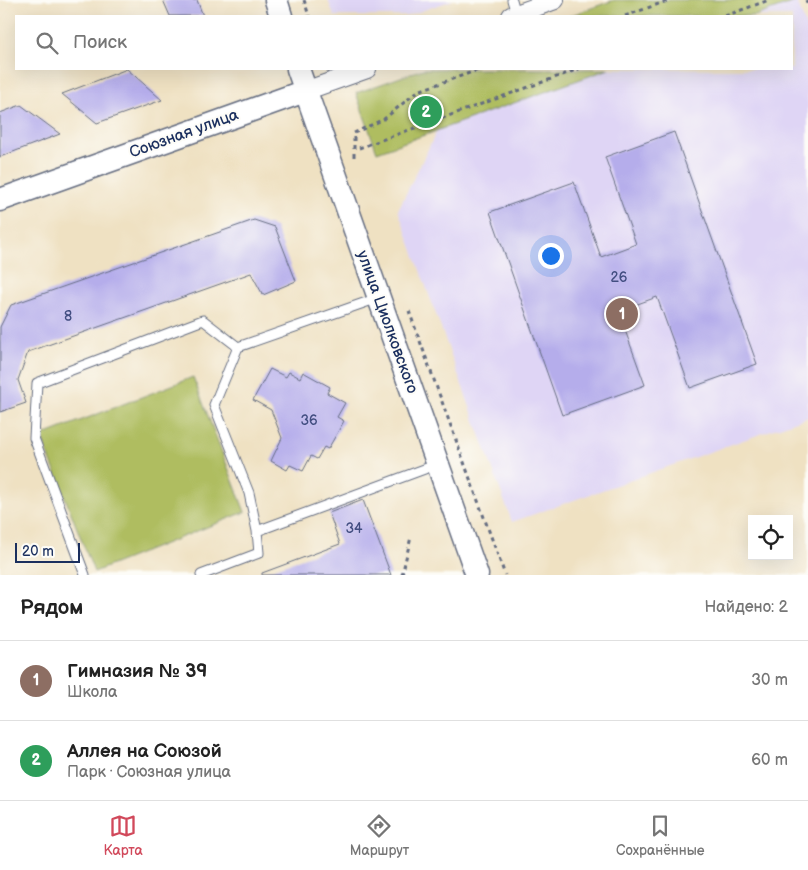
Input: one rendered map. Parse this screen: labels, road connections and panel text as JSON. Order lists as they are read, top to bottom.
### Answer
{
  "streets": {
    "street": ["Союзная улица", "улица Циолковского"]
  },
  "crossings": [
    ["Союзная улица", "улица Циолковского"]
  ],
  "house_numbers": [
    "26",
    "8",
    "36",
    "34"
  ],
  "scale_bar": "20 m",
  "page": {
    "search": "Поиск",
    "pins": ["2", "1"],
    "scale": "20 m",
    "heading": ["Рядом", "Найдено: 2"],
    "list": [
      {
        "mark": "1",
        "name": "Гимназия № 39",
        "note": "Школа",
        "value": "30 m"
      },
      {
        "mark": "2",
        "name": "Аллея на Союзой",
        "note": "Парк · Союзная улица",
        "value": "60 m"
      }
    ],
    "nav": ["Карта", "Маршрут", "Сохранённые"]
  }
}
